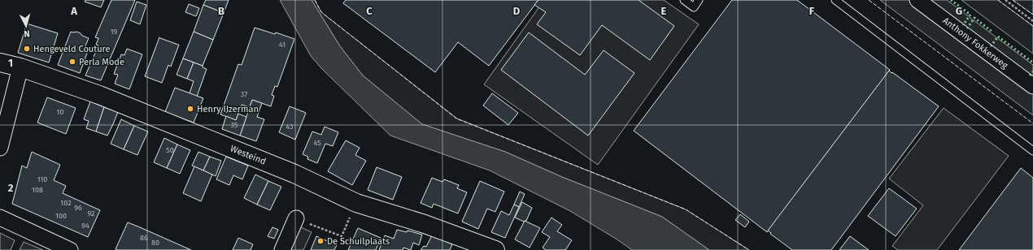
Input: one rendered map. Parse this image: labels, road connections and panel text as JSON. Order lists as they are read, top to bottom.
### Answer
{
  "streets": {
    "street": ["Anthony Fokkerweg", "Westeind"]
  },
  "places": [
    "Hengeveld Couture",
    "Perla Mode",
    "Henry IJzerman",
    "De Schuilplaats"
  ],
  "house_numbers": [
    "19",
    "41",
    "37",
    "10",
    "35",
    "43",
    "45",
    "50",
    "110",
    "108",
    "102",
    "96",
    "92",
    "100",
    "94",
    "86",
    "80"
  ],
  "north": "bottom",
  "grid": {
    "columns": [
      "A",
      "B",
      "C",
      "D",
      "E",
      "F",
      "G"
    ],
    "rows": ["1", "2"]
  }
}
